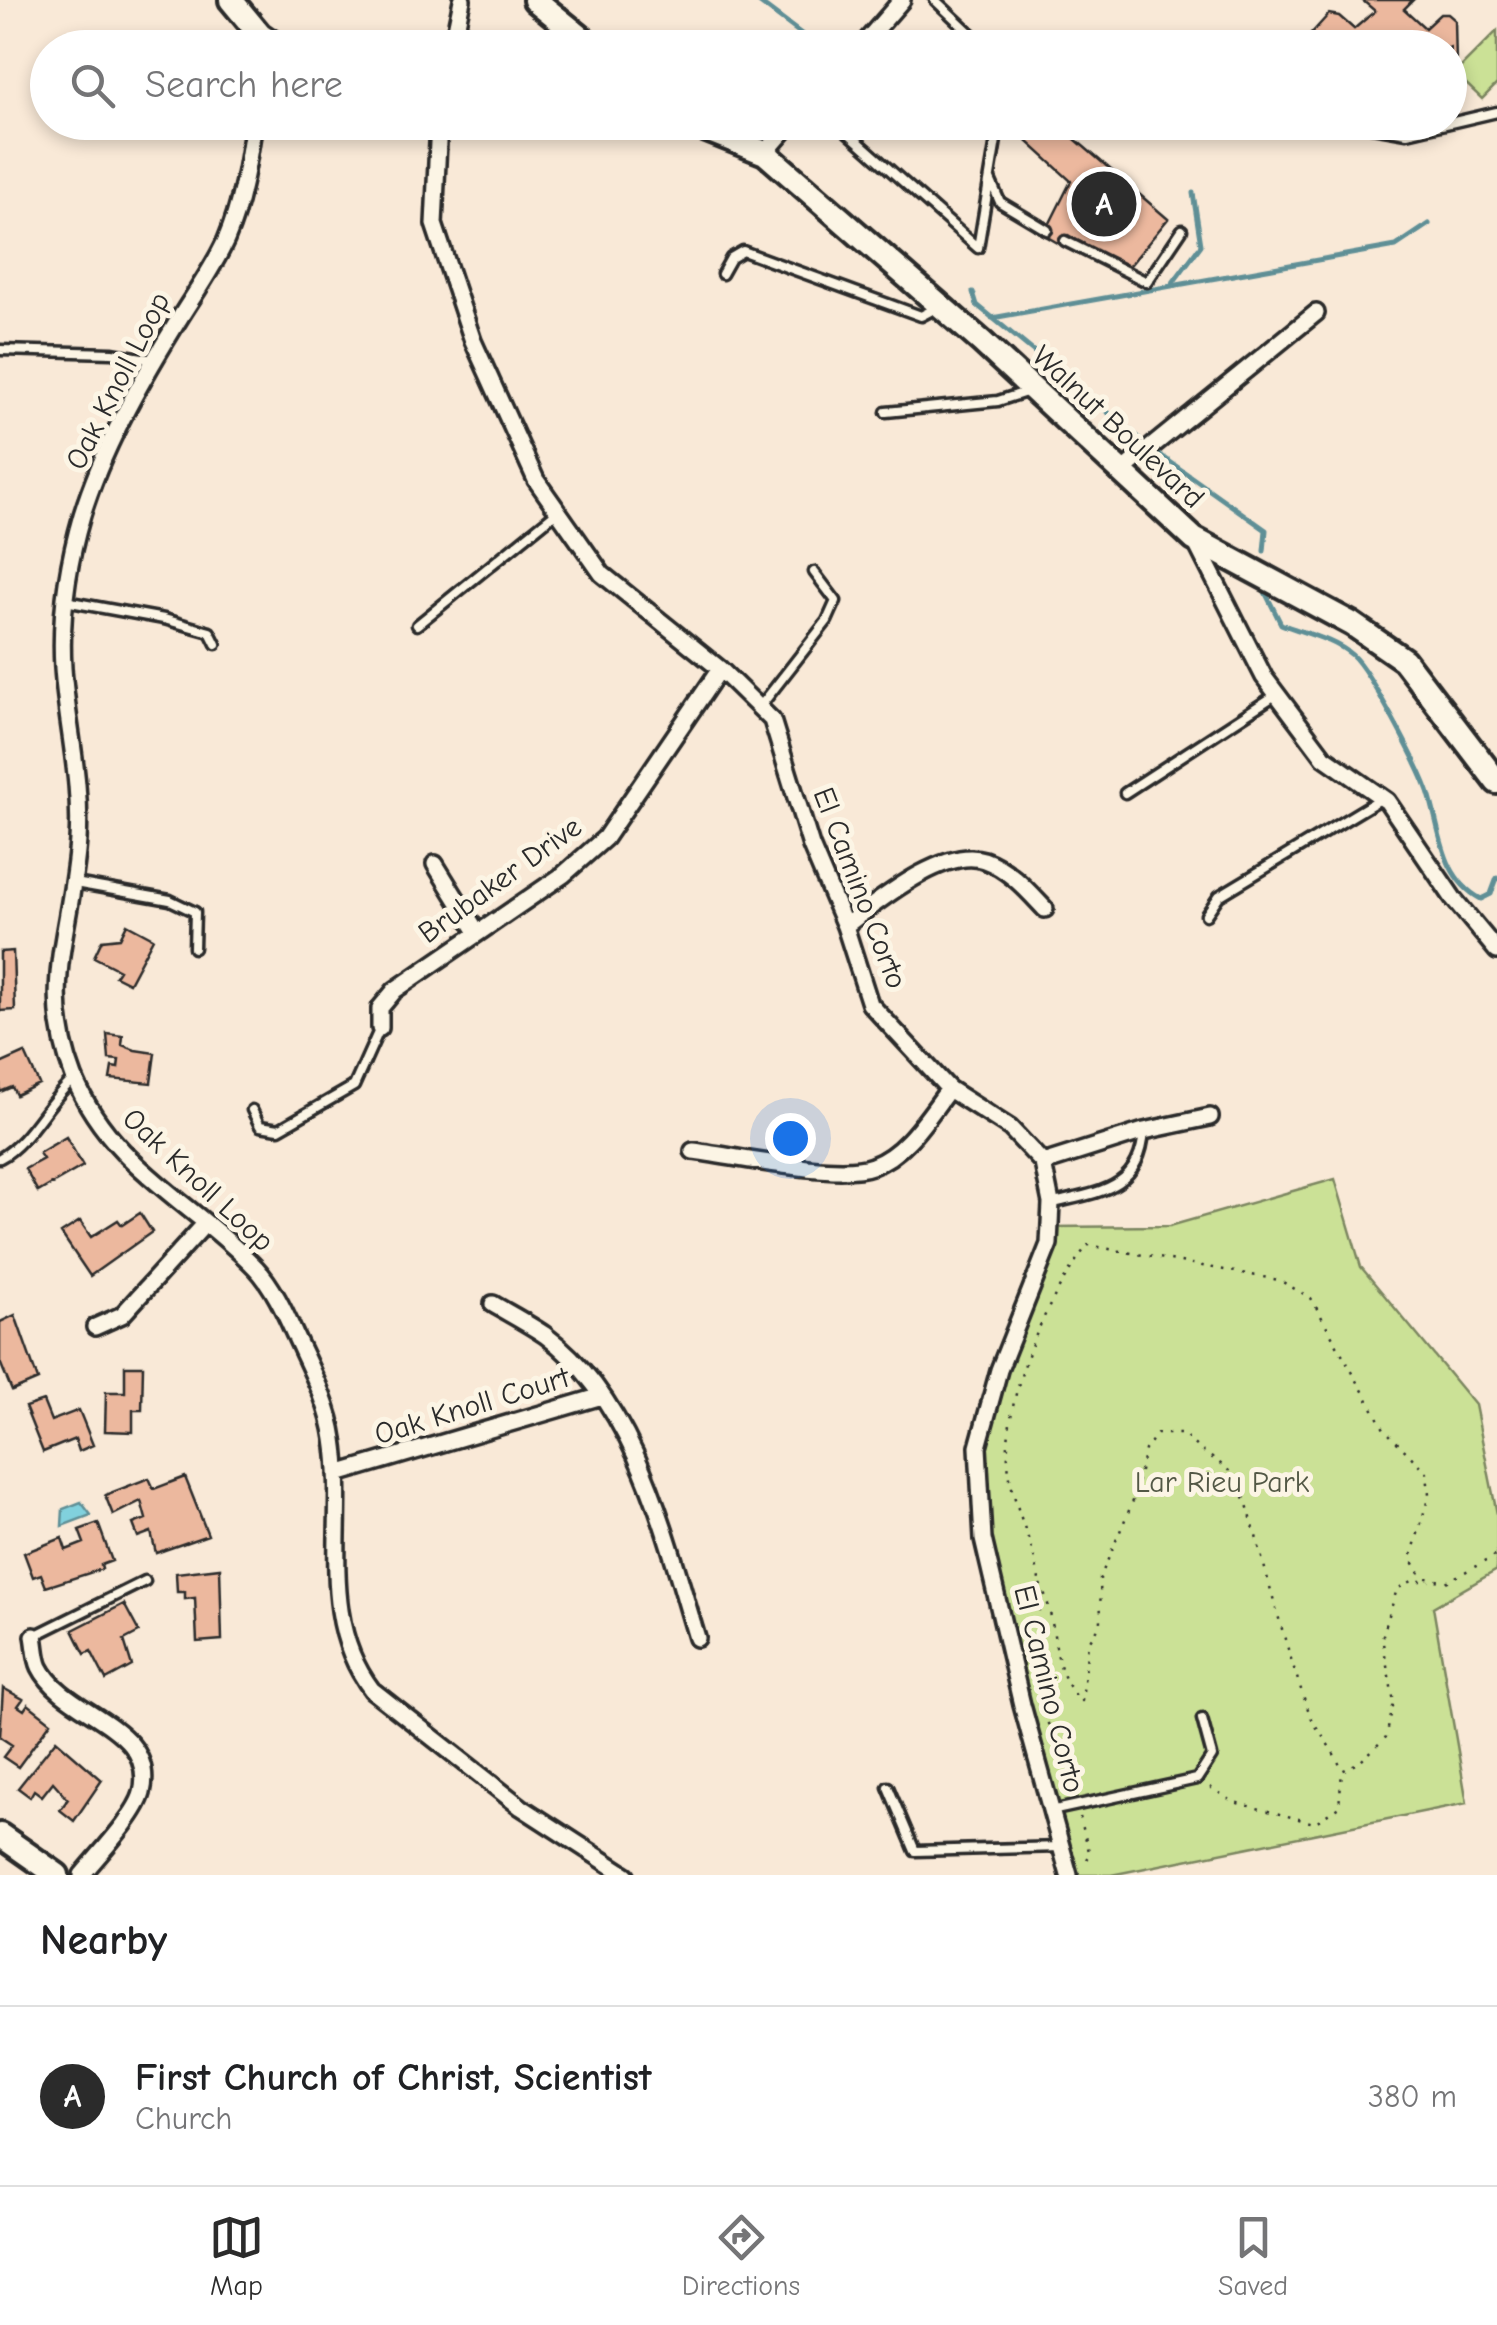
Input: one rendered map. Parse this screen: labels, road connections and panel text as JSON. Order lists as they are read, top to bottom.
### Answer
{
  "streets": {
    "street": [
      "Oak Knoll Loop",
      "Walnut Boulevard",
      "Brubaker Drive",
      "El Camino Corto",
      "Oak Knoll Court"
    ]
  },
  "crossings": [
    ["Oak Knoll Loop", "Oak Knoll Court"],
    ["Brubaker Drive", "El Camino Corto"]
  ],
  "parks": ["Lar Rieu Park"],
  "page": {
    "search": "Search here",
    "pins": "A",
    "heading": "Nearby",
    "list": [
      {
        "mark": "A",
        "name": "First Church of Christ, Scientist",
        "note": "Church",
        "value": "380 m"
      }
    ],
    "nav": ["Map", "Directions", "Saved"]
  }
}
